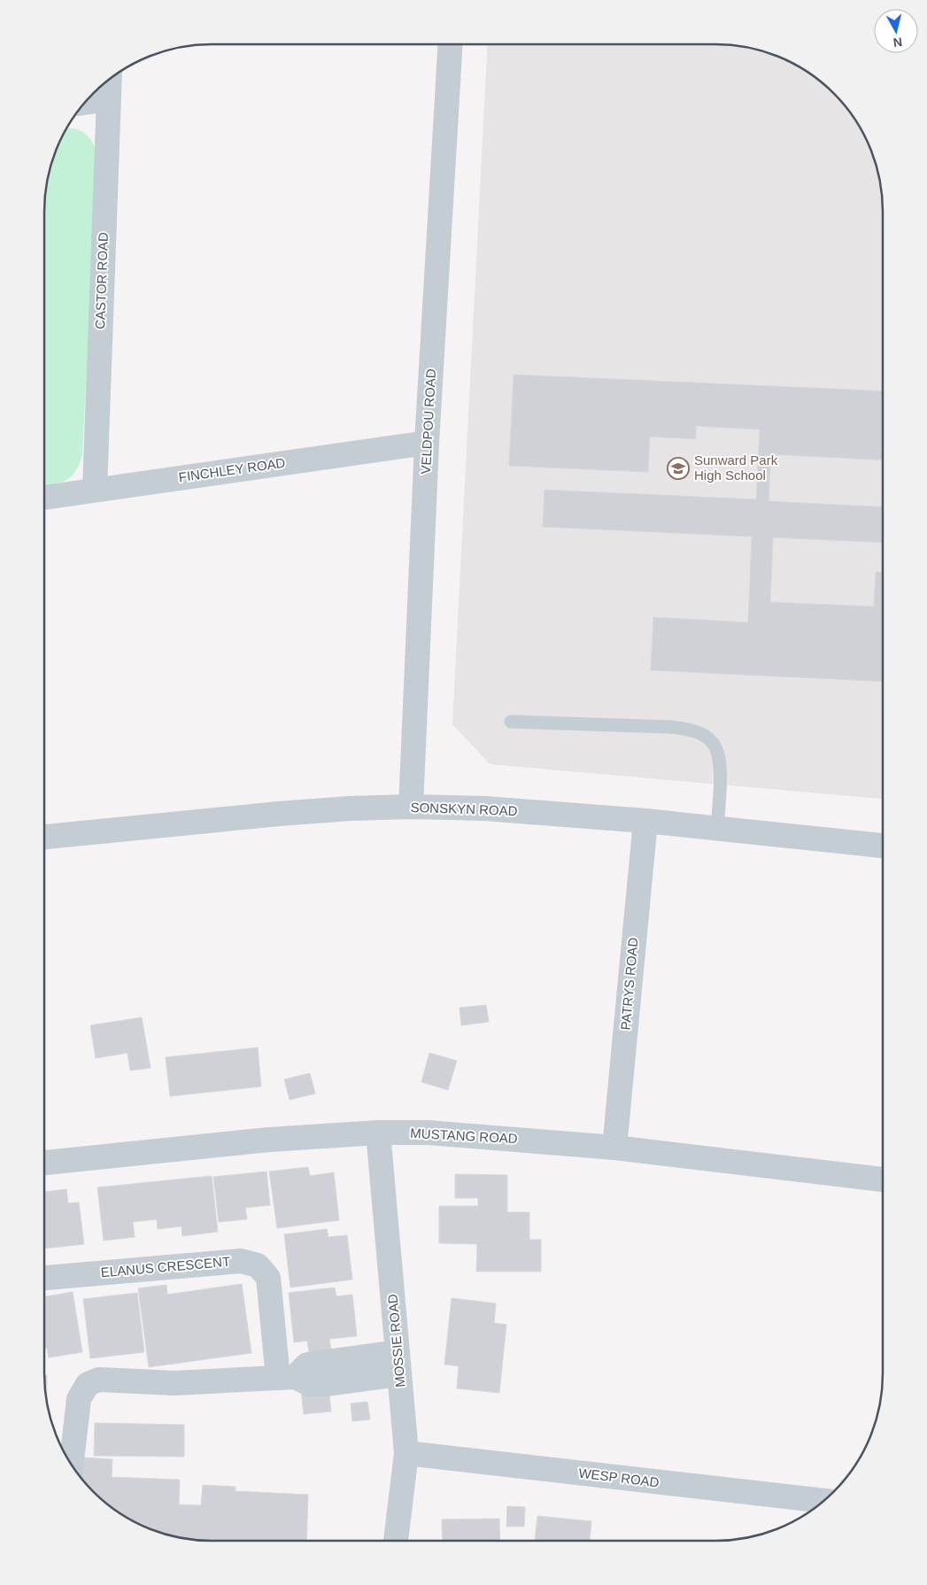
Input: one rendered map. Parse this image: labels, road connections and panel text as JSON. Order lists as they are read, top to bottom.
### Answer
{
  "streets": {
    "street": [
      "CASTOR ROAD",
      "VELDPOU ROAD",
      "FINCHLEY ROAD",
      "SONSKYN ROAD",
      "PATRYS ROAD",
      "MUSTANG ROAD",
      "ELANUS CRESCENT",
      "MOSSIE ROAD",
      "WESP ROAD"
    ]
  },
  "crossings": [
    ["CASTOR ROAD", "FINCHLEY ROAD"],
    ["VELDPOU ROAD", "FINCHLEY ROAD"],
    ["VELDPOU ROAD", "SONSKYN ROAD"],
    ["SONSKYN ROAD", "PATRYS ROAD"],
    ["PATRYS ROAD", "MUSTANG ROAD"],
    ["MUSTANG ROAD", "MOSSIE ROAD"],
    ["MOSSIE ROAD", "WESP ROAD"]
  ],
  "places": {
    "school or university": ["Sunward Park High School"]
  },
  "north": "bottom"
}
